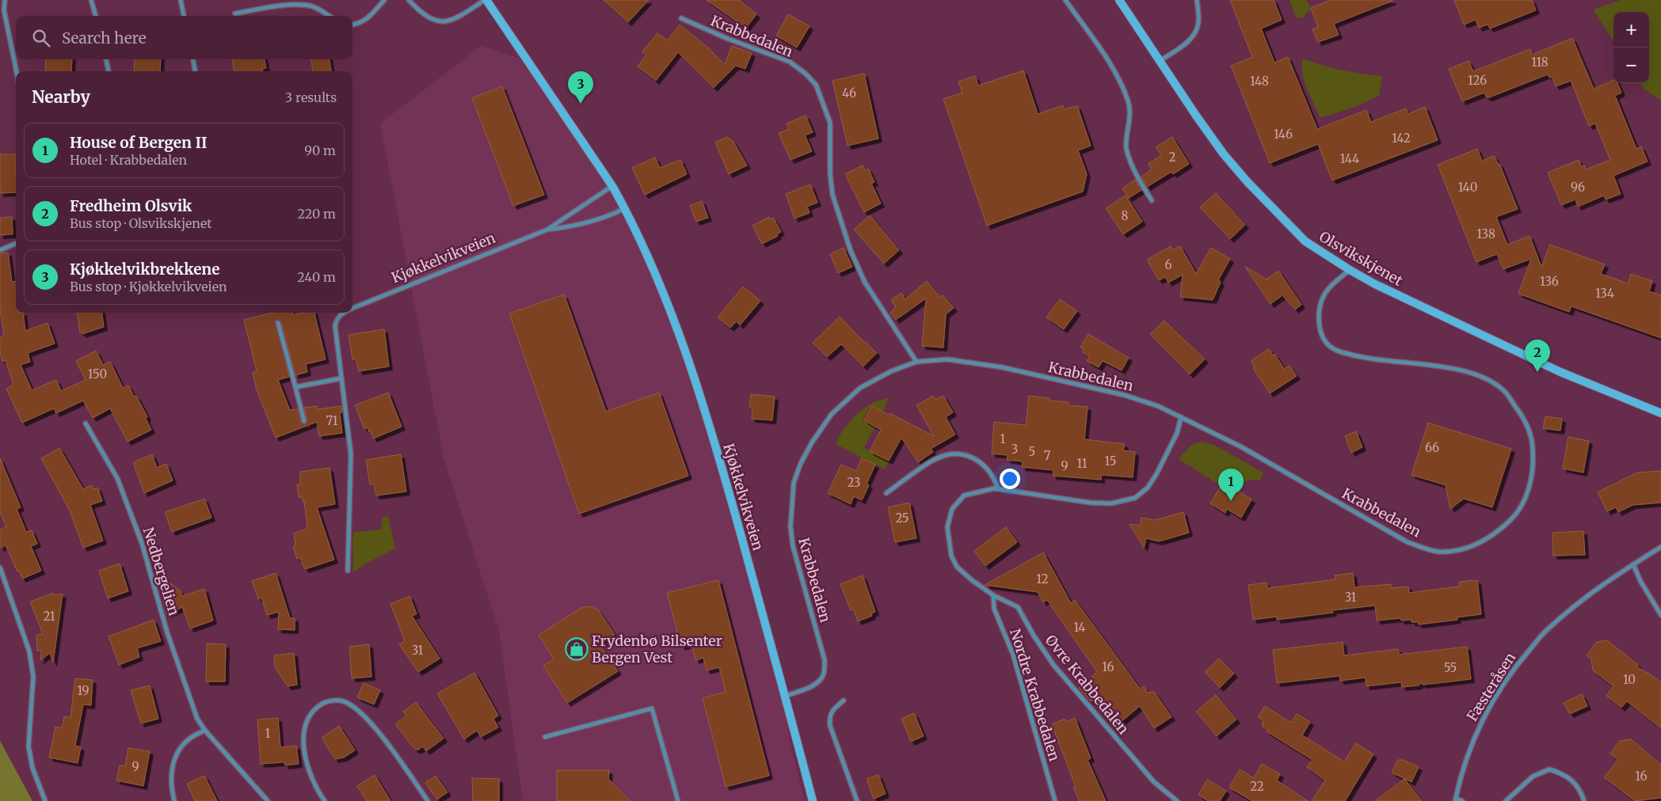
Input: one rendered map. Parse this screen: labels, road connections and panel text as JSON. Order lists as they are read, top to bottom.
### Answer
{
  "streets": {
    "main road": ["Kjøkkelvikveien", "Olsvikskjenet"],
    "street": [
      "Krabbedalen",
      "Nedbergelien",
      "Øvre Krabbedalen",
      "Fæsteråsen",
      "Nordre Krabbedalen"
    ]
  },
  "crossings": [
    ["Krabbedalen", "Kjøkkelvikveien"],
    ["Krabbedalen", "Olsvikskjenet"],
    ["Krabbedalen", "Øvre Krabbedalen"],
    ["Øvre Krabbedalen", "Nordre Krabbedalen"]
  ],
  "places": {
    "shop": ["Frydenbø Bilsenter Bergen Vest"]
  },
  "house_numbers": [
    "118",
    "126",
    "148",
    "46",
    "146",
    "142",
    "2",
    "144",
    "140",
    "96",
    "8",
    "138",
    "6",
    "136",
    "134",
    "150",
    "71",
    "1",
    "66",
    "3",
    "5",
    "7",
    "15",
    "11",
    "9",
    "23",
    "25",
    "12",
    "31",
    "21",
    "14",
    "31",
    "16",
    "55",
    "10",
    "19",
    "1",
    "9",
    "16",
    "22"
  ],
  "page": {
    "map_buttons": ["+", "−"],
    "search": "Search here",
    "pins": ["3", "2", "1"],
    "heading": ["Nearby", "3 results"],
    "list": [
      {
        "mark": "1",
        "name": "House of Bergen II",
        "note": "Hotel · Krabbedalen",
        "value": "90 m"
      },
      {
        "mark": "2",
        "name": "Fredheim Olsvik",
        "note": "Bus stop · Olsvikskjenet",
        "value": "220 m"
      },
      {
        "mark": "3",
        "name": "Kjøkkelvikbrekkene",
        "note": "Bus stop · Kjøkkelvikveien",
        "value": "240 m"
      }
    ]
  }
}
